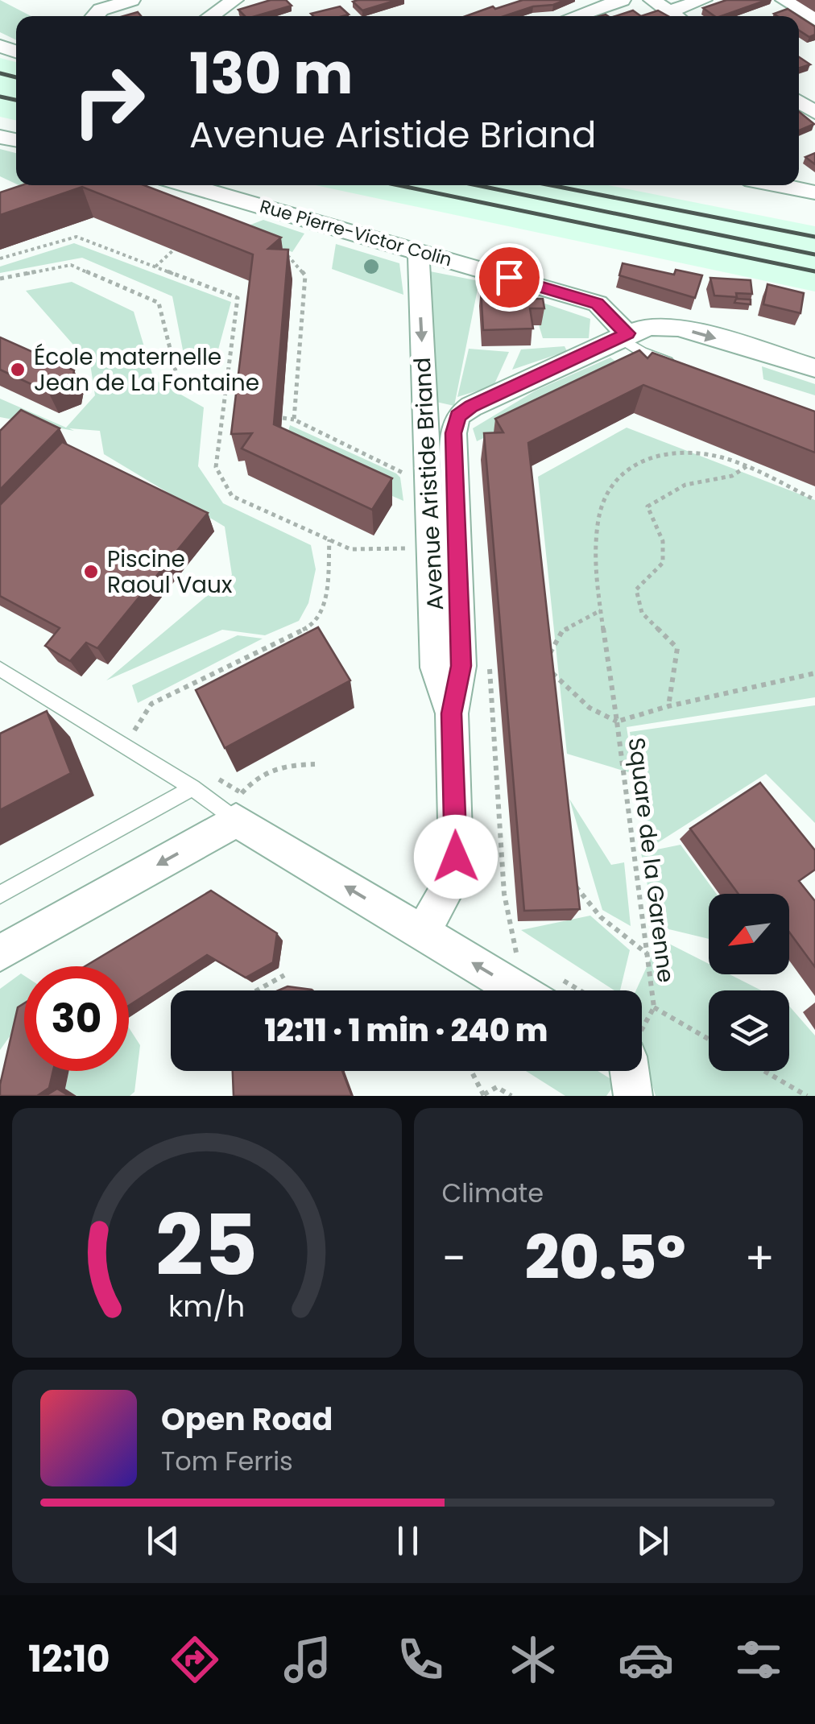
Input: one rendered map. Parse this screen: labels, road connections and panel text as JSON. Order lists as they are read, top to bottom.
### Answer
{
  "streets": {
    "street": ["Rue Pierre-Victor Colin", "Avenue Aristide Briand"],
    "path": ["Square de la Garenne"]
  },
  "crossings": [
    ["Rue Pierre-Victor Colin", "Avenue Aristide Briand"]
  ],
  "places": ["École maternelle Jean de La Fontaine", "Piscine Raoul Vaux"],
  "north": "bottom left",
  "page": {
    "turn": ["130 m", "Avenue Aristide Briand"],
    "limit": "30",
    "trip": "12:11 · 1 min · 240 m",
    "tile": "Climate",
    "heat": ["−", "20.5°", "+"],
    "song": ["Open Road", "Tom Ferris"],
    "tabs": "12:10",
    "gauge": ["25", "km/h"]
  }
}
